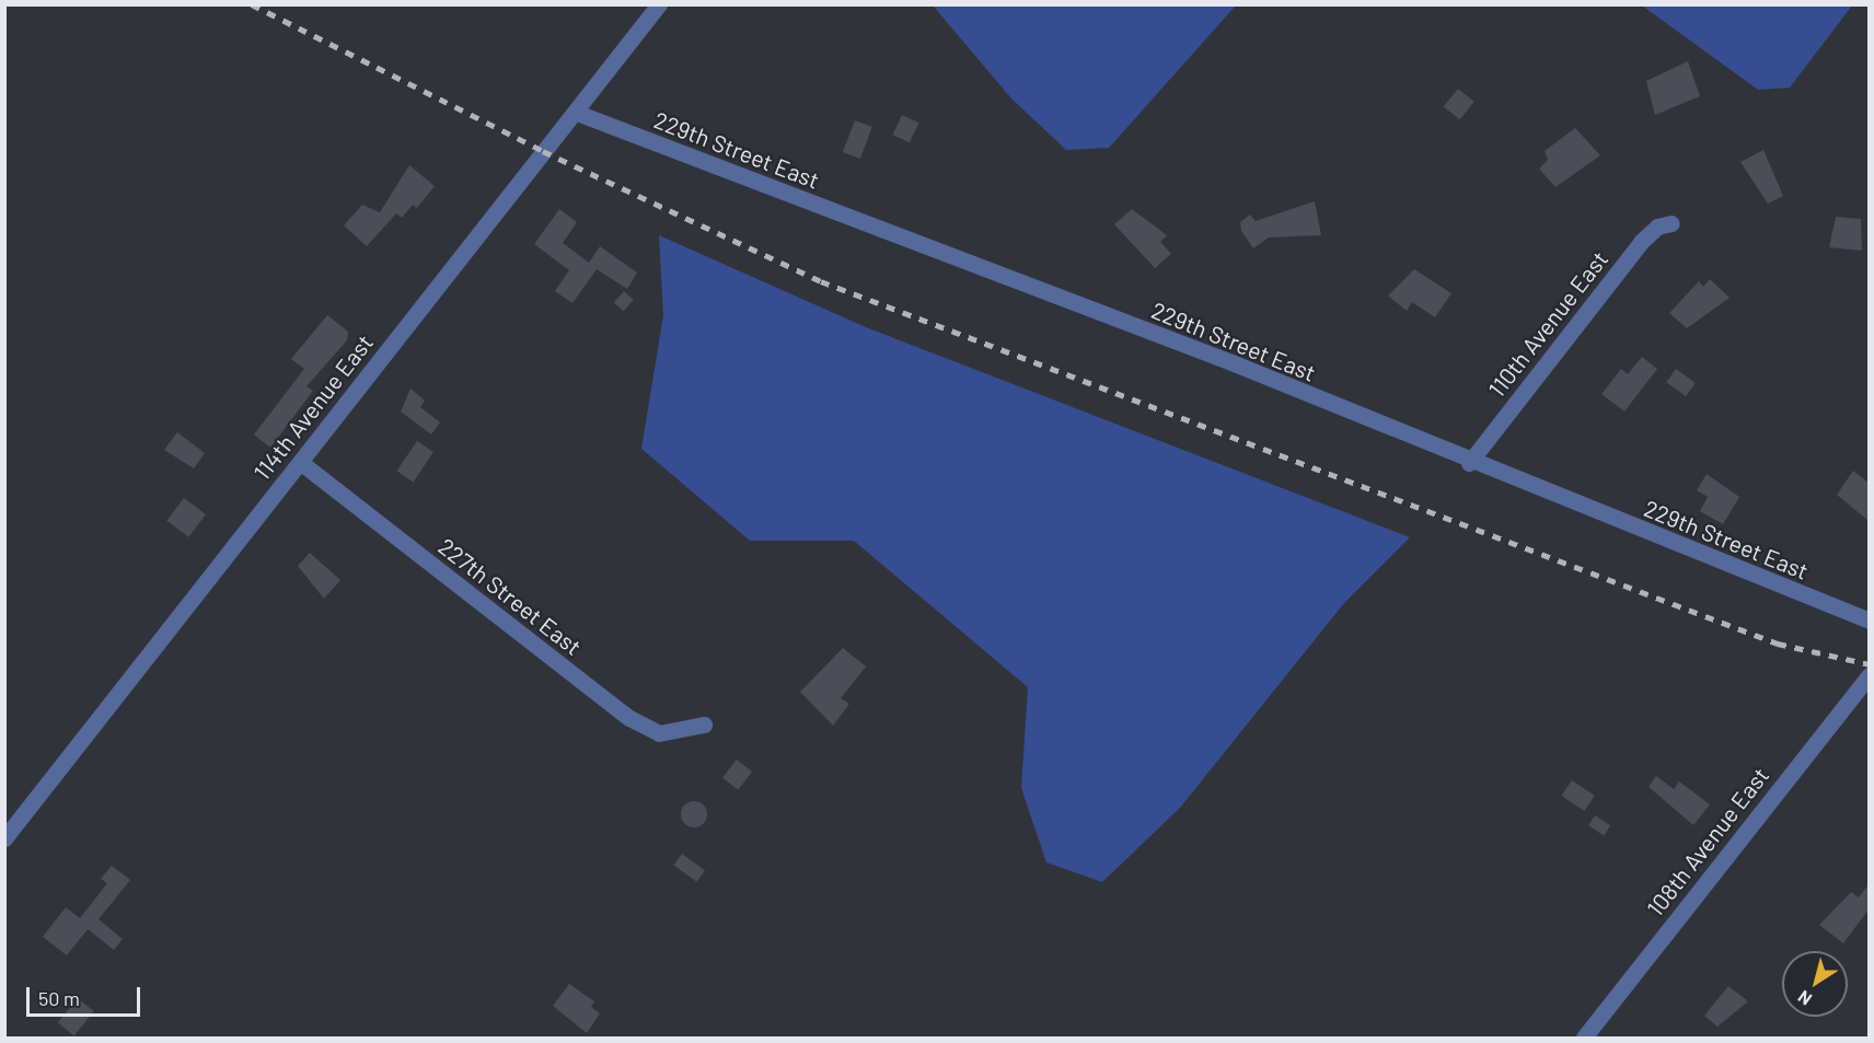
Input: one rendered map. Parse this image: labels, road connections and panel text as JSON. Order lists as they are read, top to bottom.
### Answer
{
  "streets": {
    "street": [
      "229th Street East",
      "110th Avenue East",
      "114th Avenue East",
      "227th Street East",
      "108th Avenue East"
    ]
  },
  "crossings": [
    ["229th Street East", "110th Avenue East"],
    ["229th Street East", "114th Avenue East"],
    ["114th Avenue East", "227th Street East"]
  ],
  "scale_bar": "50 m",
  "north": "bottom left"
}
